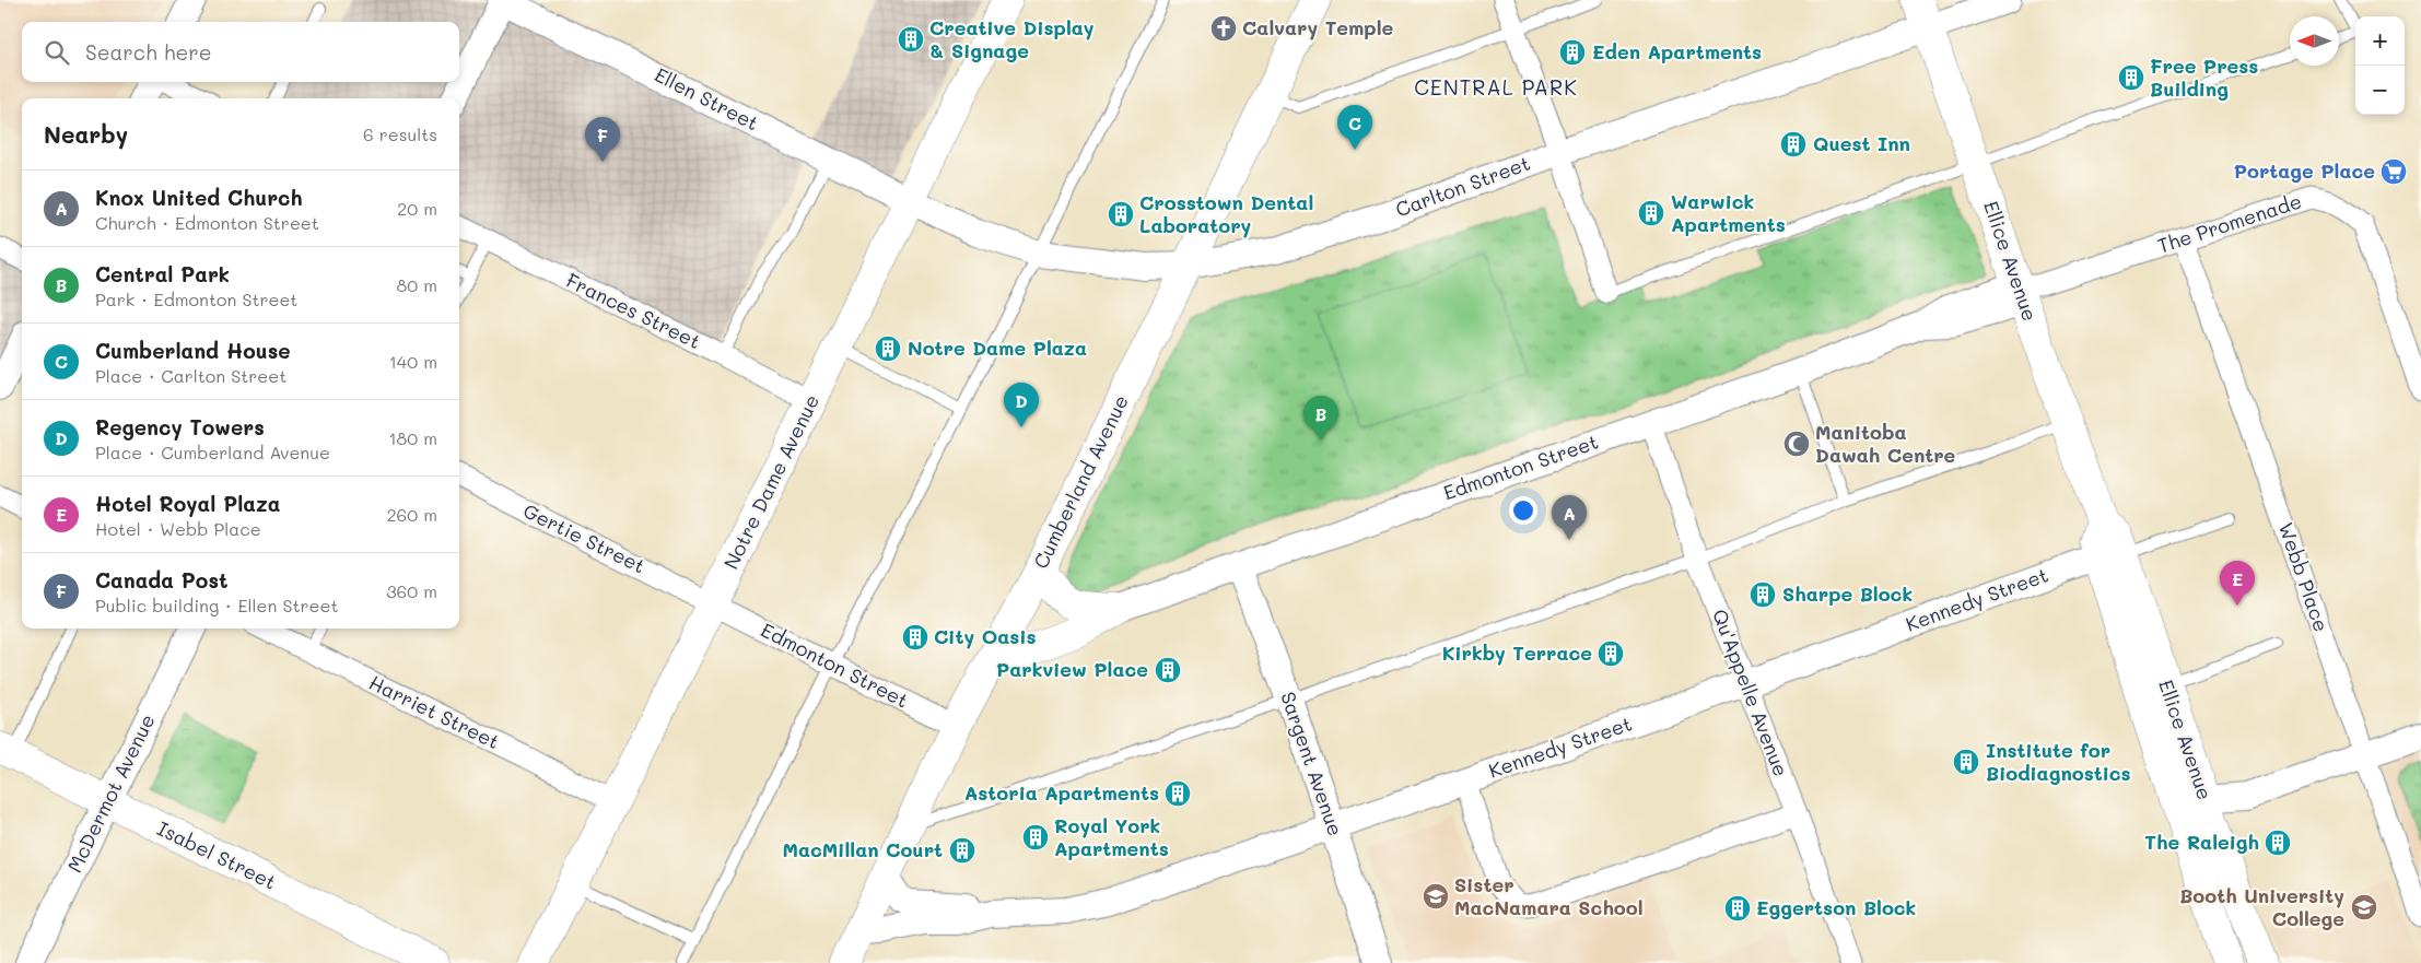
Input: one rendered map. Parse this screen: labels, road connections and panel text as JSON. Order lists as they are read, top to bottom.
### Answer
{
  "streets": {
    "main road": [
      "Ellice Avenue",
      "Notre Dame Avenue",
      "Cumberland Avenue",
      "Isabel Street"
    ],
    "street": [
      "Ellen Street",
      "Carlton Street",
      "The Promenade",
      "Frances Street",
      "Edmonton Street",
      "Gertie Street",
      "Webb Place",
      "Kennedy Street",
      "Qu'Appelle Avenue",
      "Harriet Street",
      "Sargent Avenue",
      "McDermot Avenue"
    ]
  },
  "crossings": [
    ["Ellen Street", "Carlton Street"],
    ["Ellen Street", "Notre Dame Avenue"],
    ["Carlton Street", "Ellice Avenue"],
    ["Carlton Street", "Notre Dame Avenue"],
    ["Carlton Street", "Cumberland Avenue"],
    ["The Promenade", "Ellice Avenue"],
    ["The Promenade", "Edmonton Street"],
    ["The Promenade", "Webb Place"],
    ["Ellice Avenue", "Edmonton Street"],
    ["Ellice Avenue", "Kennedy Street"],
    ["Frances Street", "Notre Dame Avenue"],
    ["Edmonton Street", "Notre Dame Avenue"],
    ["Edmonton Street", "Cumberland Avenue"],
    ["Edmonton Street", "Gertie Street"],
    ["Edmonton Street", "Qu'Appelle Avenue"],
    ["Edmonton Street", "Sargent Avenue"],
    ["Notre Dame Avenue", "Gertie Street"],
    ["Notre Dame Avenue", "Harriet Street"],
    ["Cumberland Avenue", "Kennedy Street"],
    ["Kennedy Street", "Qu'Appelle Avenue"],
    ["Kennedy Street", "Sargent Avenue"],
    ["McDermot Avenue", "Isabel Street"]
  ],
  "districts": ["CENTRAL PARK"],
  "places": {
    "church": ["Calvary Temple"],
    "building": [
      "Creative Display & Signage",
      "Eden Apartments",
      "Free Press Building",
      "Quest Inn",
      "Warwick Apartments",
      "Crosstown Dental Laboratory",
      "Notre Dame Plaza",
      "Sharpe Block",
      "City Oasis",
      "Kirkby Terrace",
      "Parkview Place",
      "Institute for Biodiagnostics",
      "Astoria Apartments",
      "Royal York Apartments",
      "The Raleigh",
      "MacMillan Court",
      "Eggertson Block"
    ],
    "supermarket": ["Portage Place"],
    "mosque": ["Manitoba Dawah Centre"],
    "school or university": ["Sister MacNamara School", "Booth University College"]
  },
  "north": "left",
  "page": {
    "map_buttons": ["+", "−"],
    "search": "Search here",
    "heading": ["Nearby", "6 results"],
    "pins": [
      "C",
      "F",
      "D",
      "B",
      "A",
      "E"
    ],
    "list": [
      {
        "mark": "A",
        "name": "Knox United Church",
        "note": "Church · Edmonton Street",
        "value": "20 m"
      },
      {
        "mark": "B",
        "name": "Central Park",
        "note": "Park · Edmonton Street",
        "value": "80 m"
      },
      {
        "mark": "C",
        "name": "Cumberland House",
        "note": "Place · Carlton Street",
        "value": "140 m"
      },
      {
        "mark": "D",
        "name": "Regency Towers",
        "note": "Place · Cumberland Avenue",
        "value": "180 m"
      },
      {
        "mark": "E",
        "name": "Hotel Royal Plaza",
        "note": "Hotel · Webb Place",
        "value": "260 m"
      },
      {
        "mark": "F",
        "name": "Canada Post",
        "note": "Public building · Ellen Street",
        "value": "360 m"
      }
    ]
  }
}
